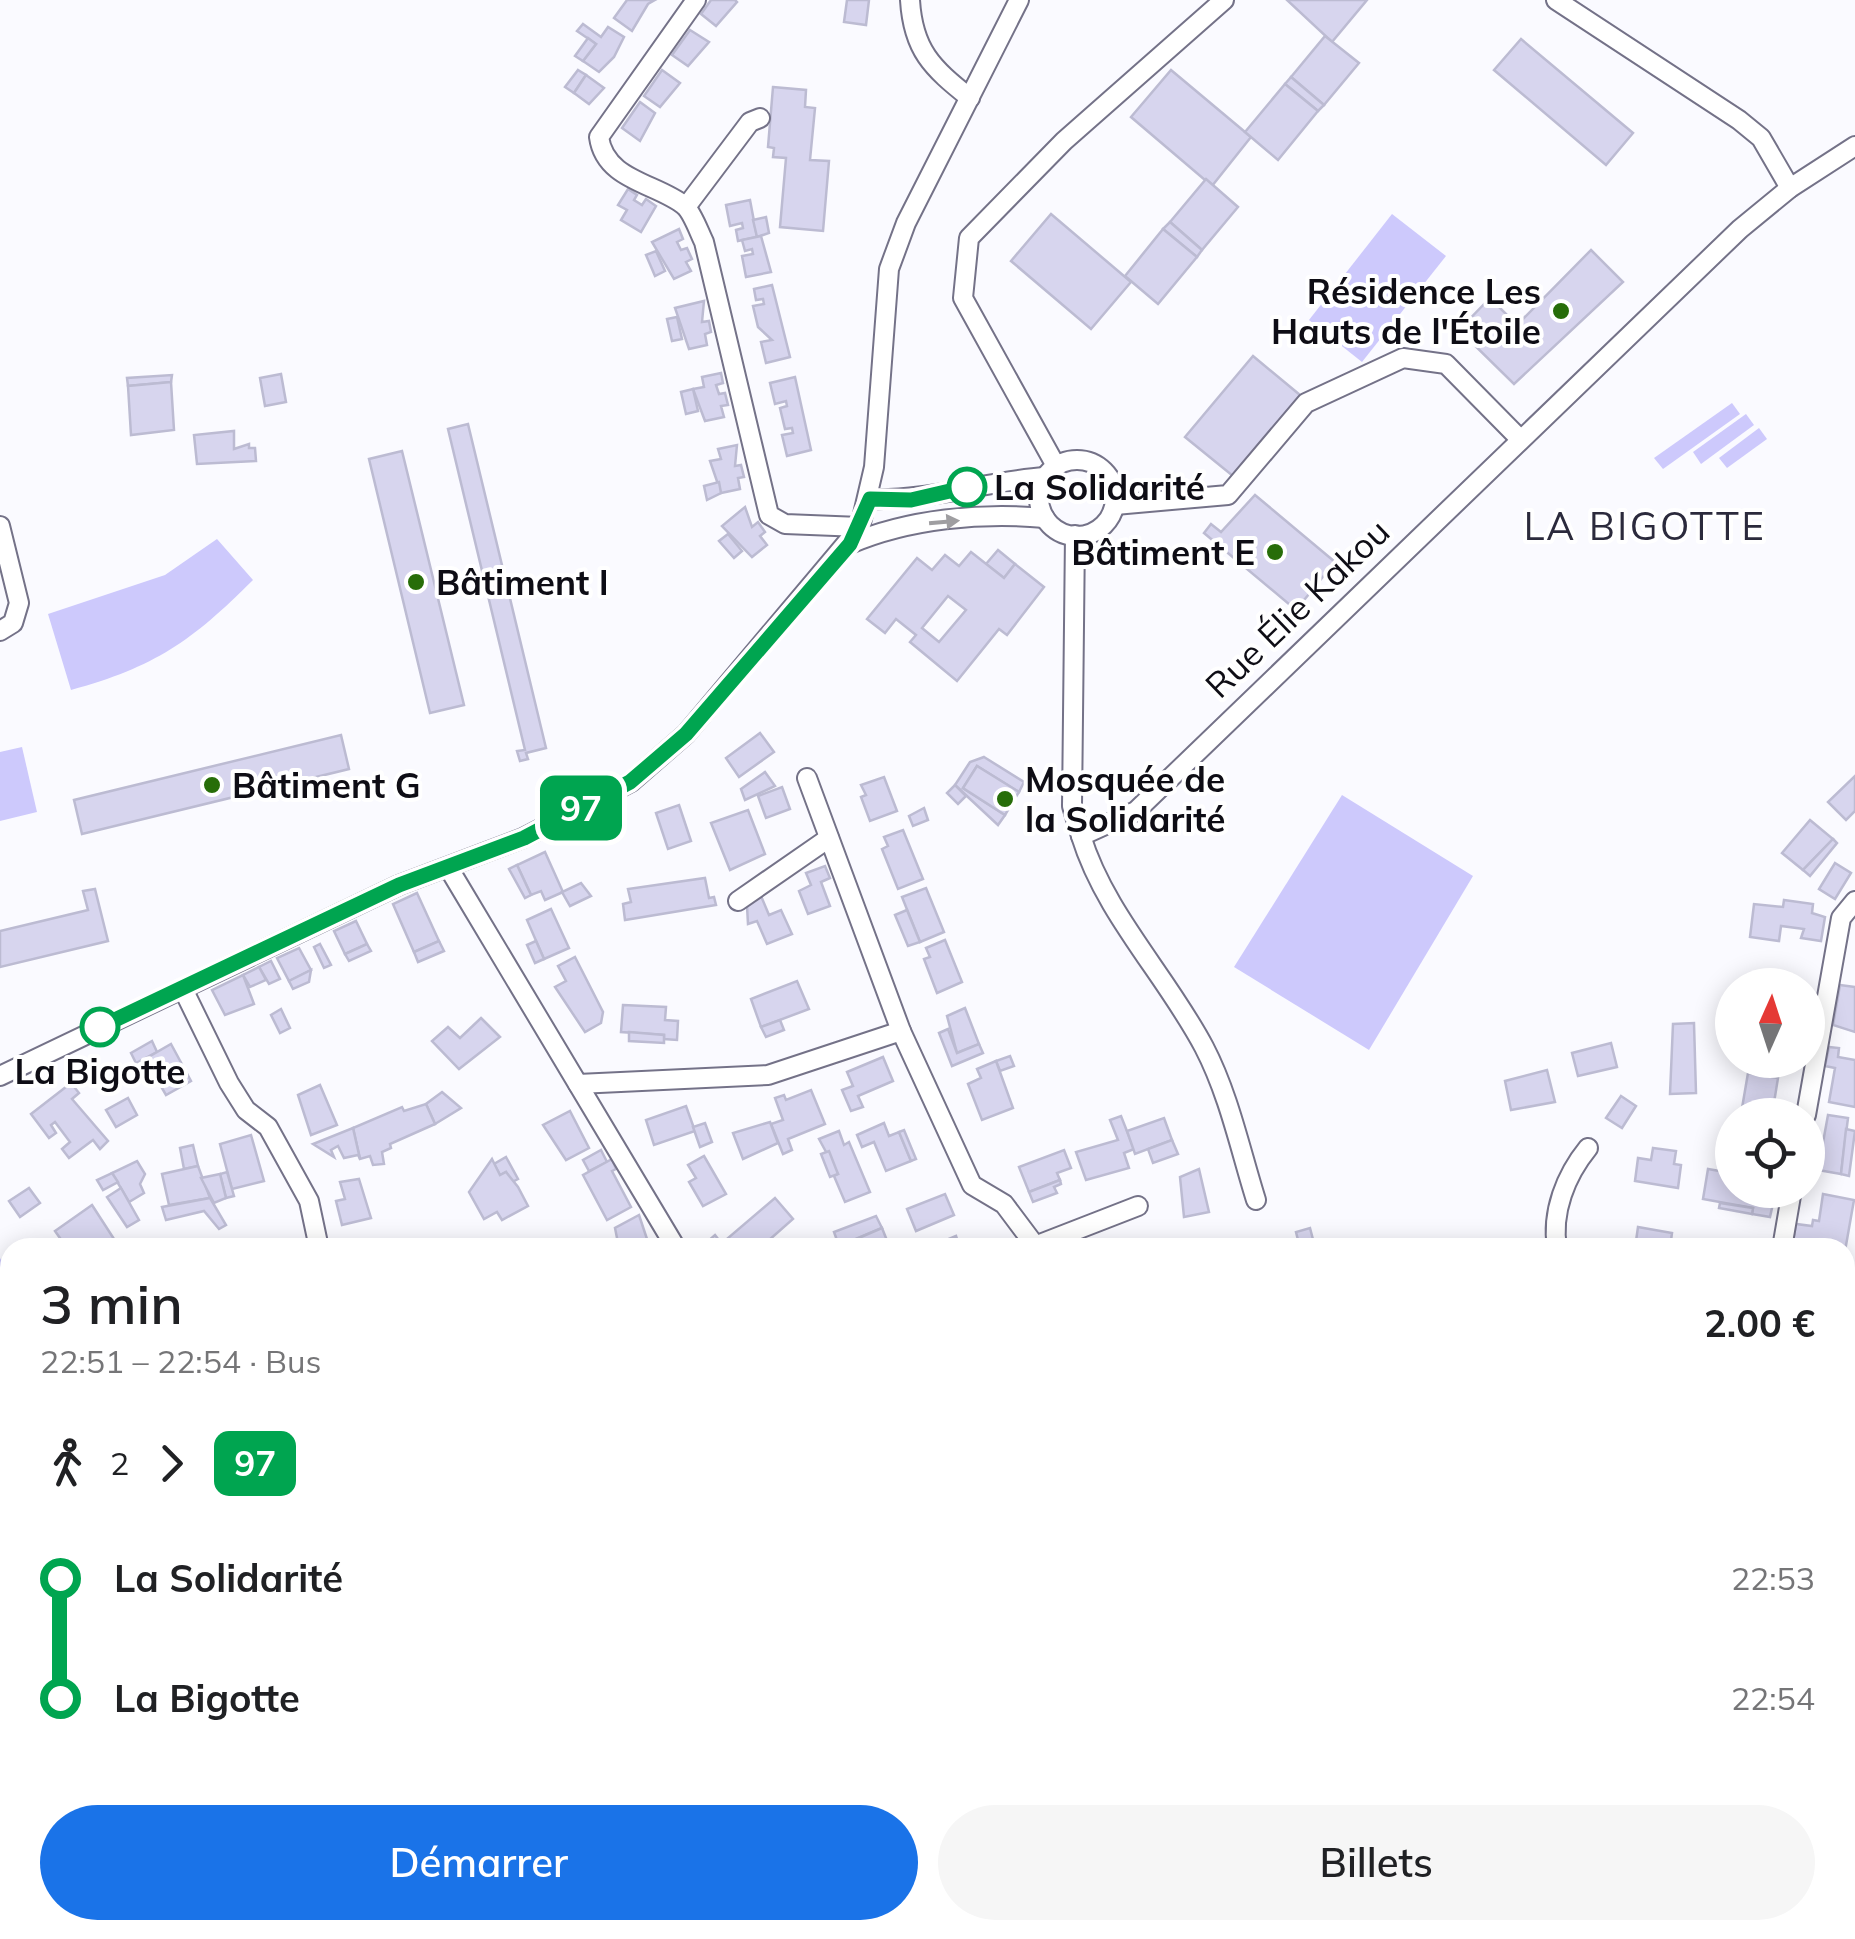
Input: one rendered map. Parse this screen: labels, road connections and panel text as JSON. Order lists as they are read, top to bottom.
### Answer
{
  "streets": {
    "street": ["Rue Élie Kakou"]
  },
  "districts": ["LA BIGOTTE"],
  "places": [
    "Résidence Les Hauts de l'Étoile",
    "La Solidarité",
    "Bâtiment E",
    "Bâtiment I",
    "Bâtiment G",
    "Mosquée de la Solidarité",
    "La Bigotte"
  ],
  "lines": ["bus line 97"],
  "north": "top",
  "page": {
    "on_map": "97",
    "heading": ["3 min", "22:51 – 22:54 · Bus", "2.00 €"],
    "legs": ["2", "97"],
    "list": [
      {
        "name": "La Solidarité",
        "value": "22:53"
      },
      {
        "name": "La Bigotte",
        "value": "22:54"
      }
    ],
    "buttons": ["Démarrer", "Billets"]
  }
}
